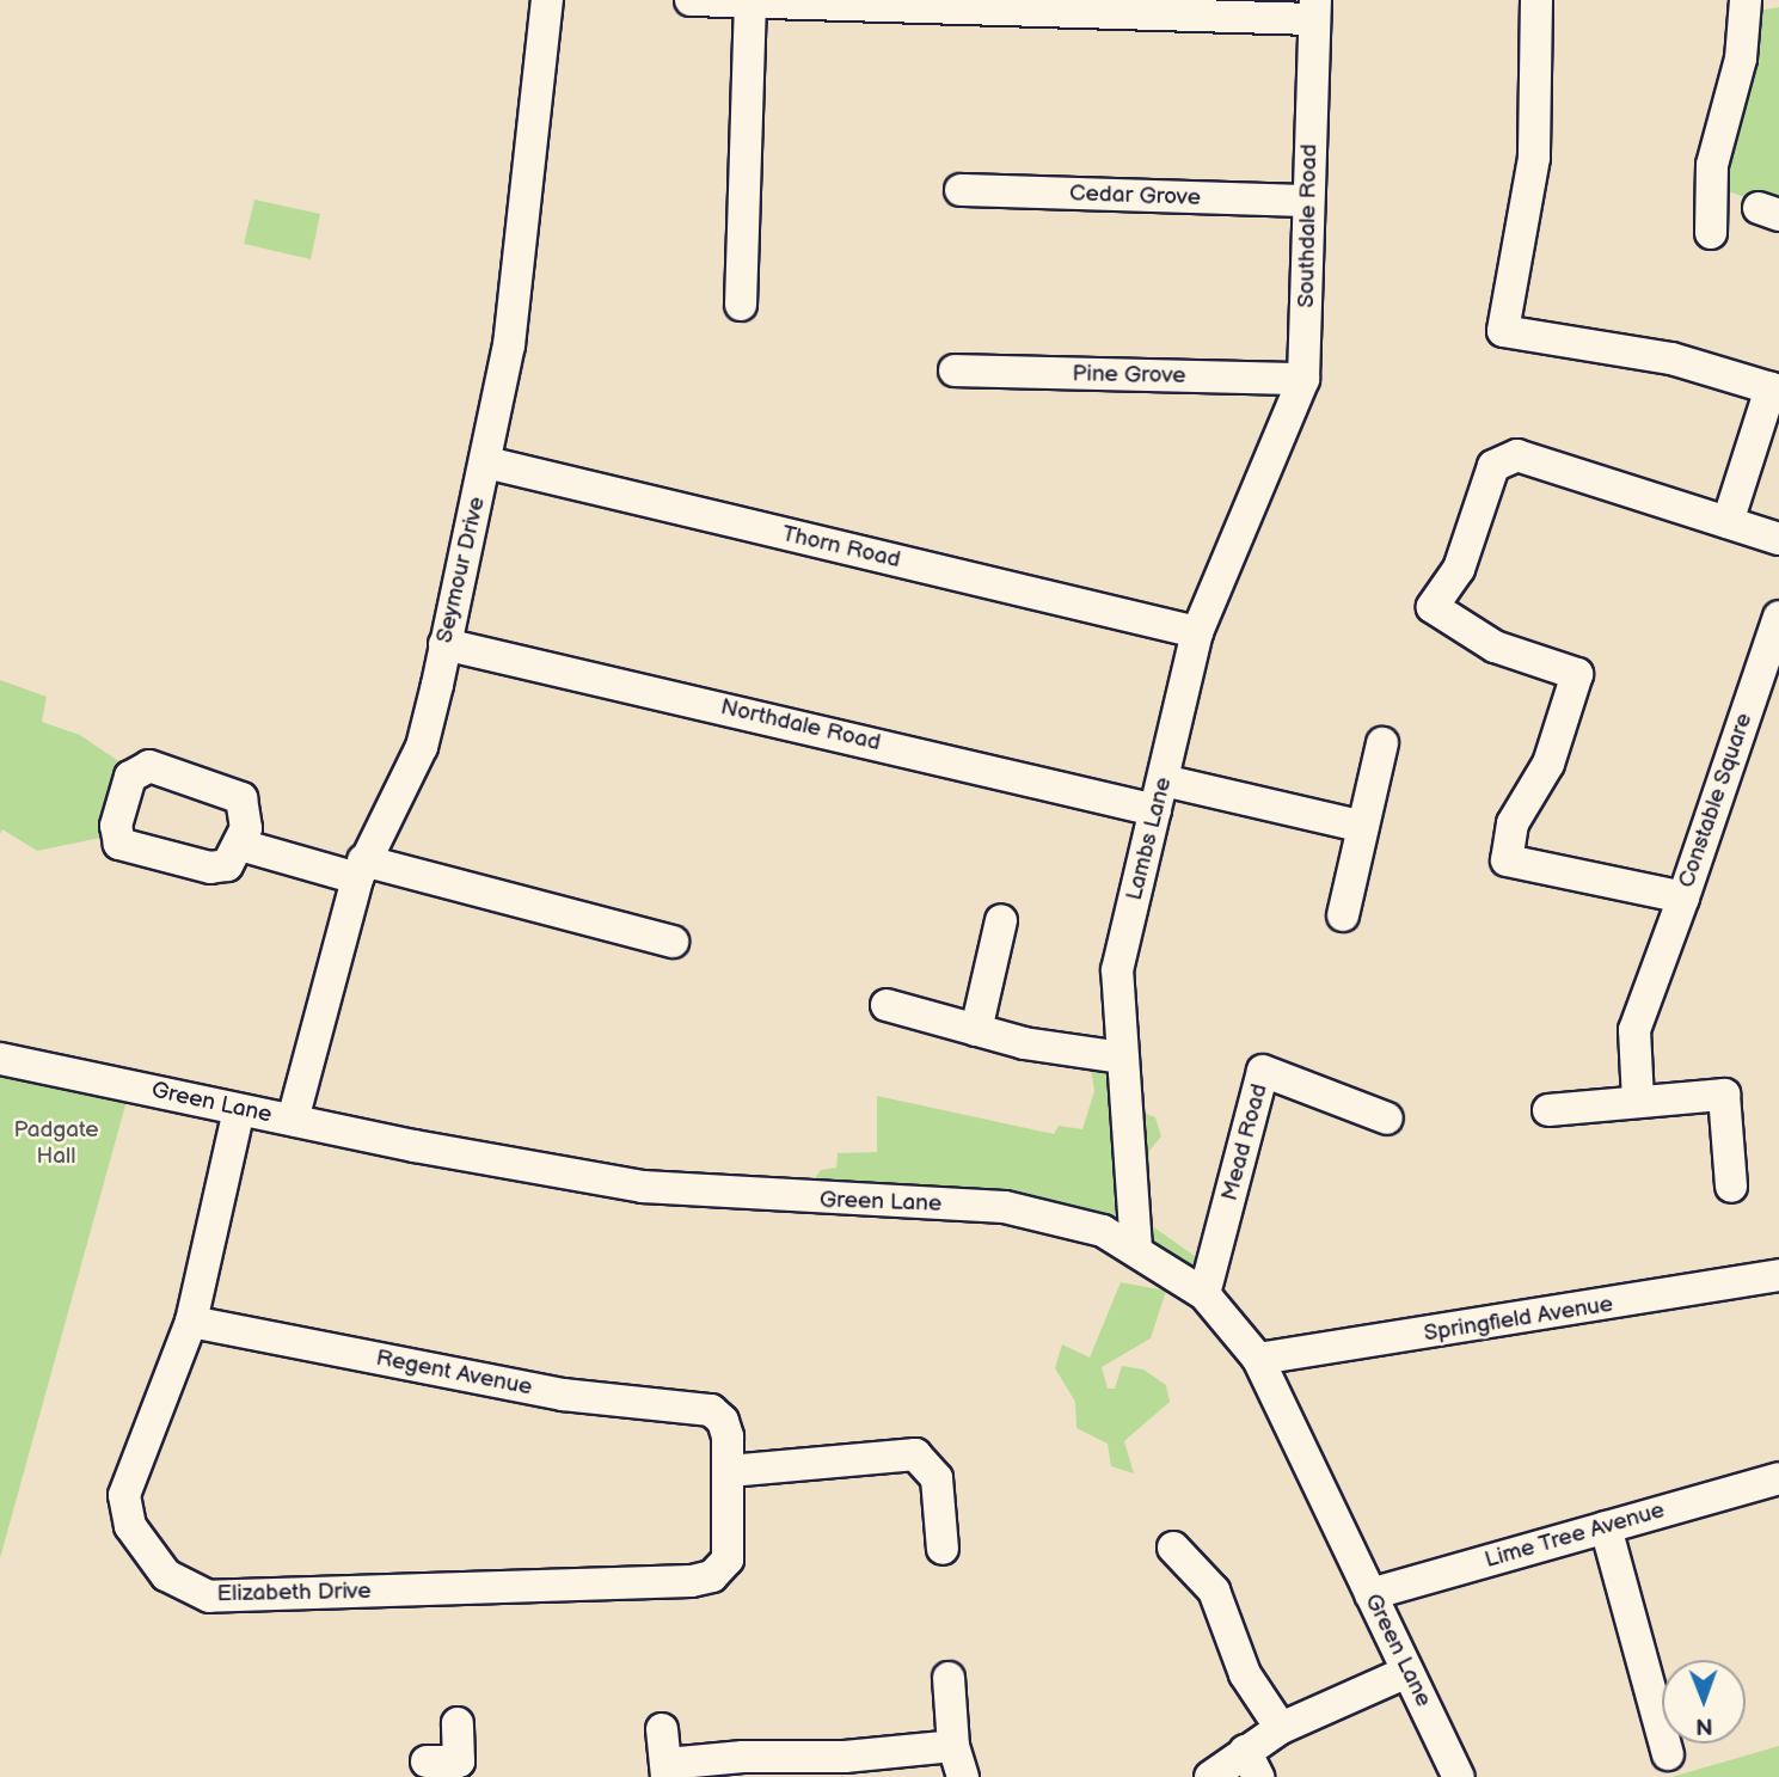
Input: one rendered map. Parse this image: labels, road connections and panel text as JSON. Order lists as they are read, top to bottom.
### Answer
{
  "streets": {
    "street": [
      "Cedar Grove",
      "Southdale Road",
      "Pine Grove",
      "Thorn Road",
      "Seymour Drive",
      "Northdale Road",
      "Constable Square",
      "Lambs Lane",
      "Green Lane",
      "Mead Road",
      "Springfield Avenue",
      "Regent Avenue",
      "Lime Tree Avenue",
      "Elizabeth Drive"
    ]
  },
  "crossings": [
    ["Cedar Grove", "Southdale Road"],
    ["Southdale Road", "Pine Grove"],
    ["Southdale Road", "Lambs Lane"],
    ["Thorn Road", "Seymour Drive"],
    ["Thorn Road", "Lambs Lane"],
    ["Seymour Drive", "Northdale Road"],
    ["Seymour Drive", "Green Lane"],
    ["Northdale Road", "Lambs Lane"],
    ["Lambs Lane", "Green Lane"],
    ["Green Lane", "Mead Road"],
    ["Green Lane", "Springfield Avenue"],
    ["Green Lane", "Lime Tree Avenue"],
    ["Green Lane", "Elizabeth Drive"],
    ["Regent Avenue", "Elizabeth Drive"]
  ],
  "parks": ["Padgate Hall"],
  "north": "bottom"
}
